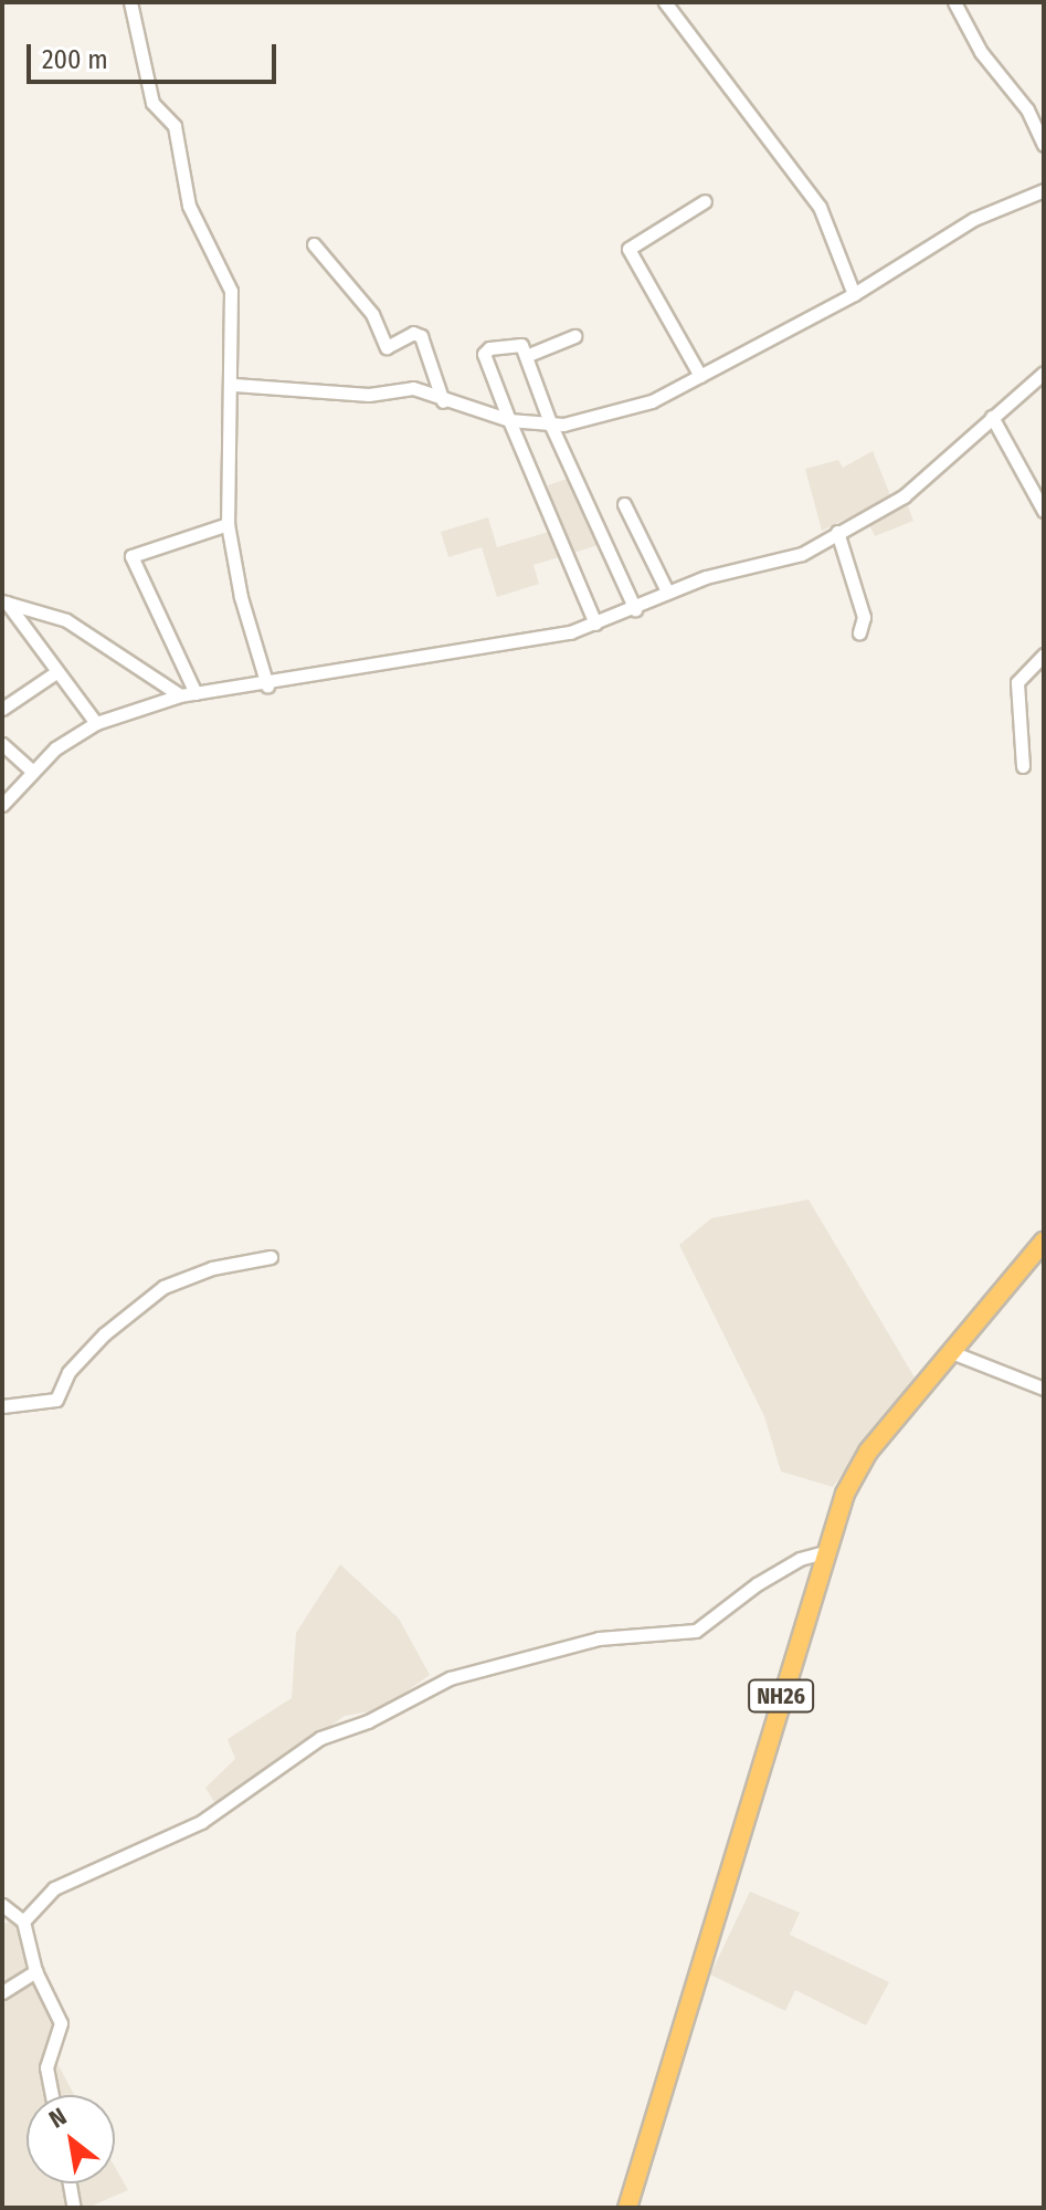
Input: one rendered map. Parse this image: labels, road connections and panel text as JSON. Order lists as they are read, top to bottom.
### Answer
{
  "streets": {
    "highway": ["NH26"]
  },
  "scale_bar": "200 m",
  "north": "top left"
}
